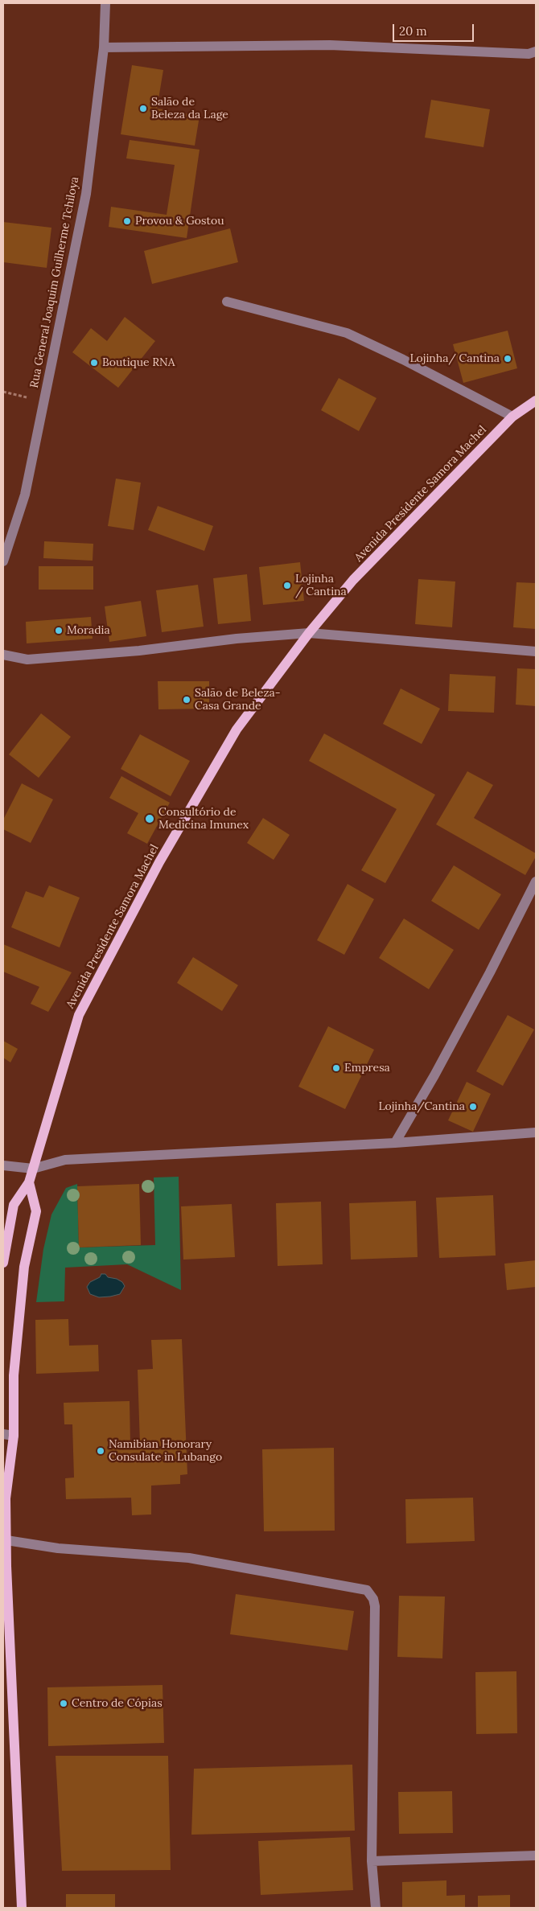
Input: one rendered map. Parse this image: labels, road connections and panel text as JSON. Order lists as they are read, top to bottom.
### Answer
{
  "streets": {
    "main road": ["Avenida Presidente Samora Machel"],
    "street": ["Rua General Joaquim Guilherme Tchiloya"]
  },
  "places": [
    "Salão de Beleza da Lage",
    "Provou & Gostou",
    "Lojinha/ Cantina",
    "Boutique RNA",
    "Lojinha / Cantina",
    "Moradia",
    "Salão de Beleza- Casa Grande",
    "Consultório de Medicina Imunex",
    "Empresa",
    "Lojinha/Cantina",
    "Namibian Honorary Consulate in Lubango",
    "Centro de Cópias"
  ],
  "scale_bar": "20 m"
}
